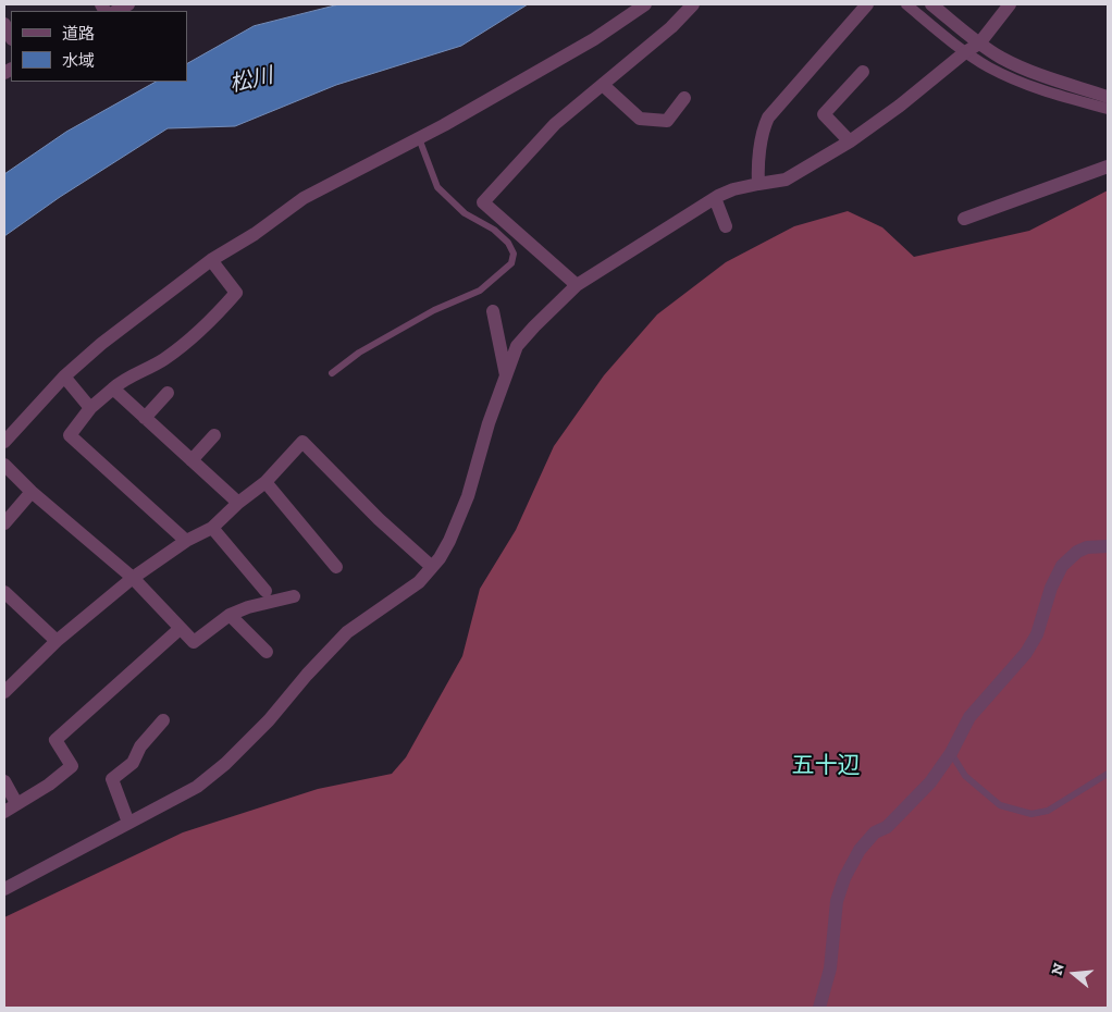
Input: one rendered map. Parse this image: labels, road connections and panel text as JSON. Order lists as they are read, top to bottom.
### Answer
{
  "districts": ["五十辺"],
  "water": ["松川"],
  "legend": ["道路", "水域"],
  "north": "left"
}
